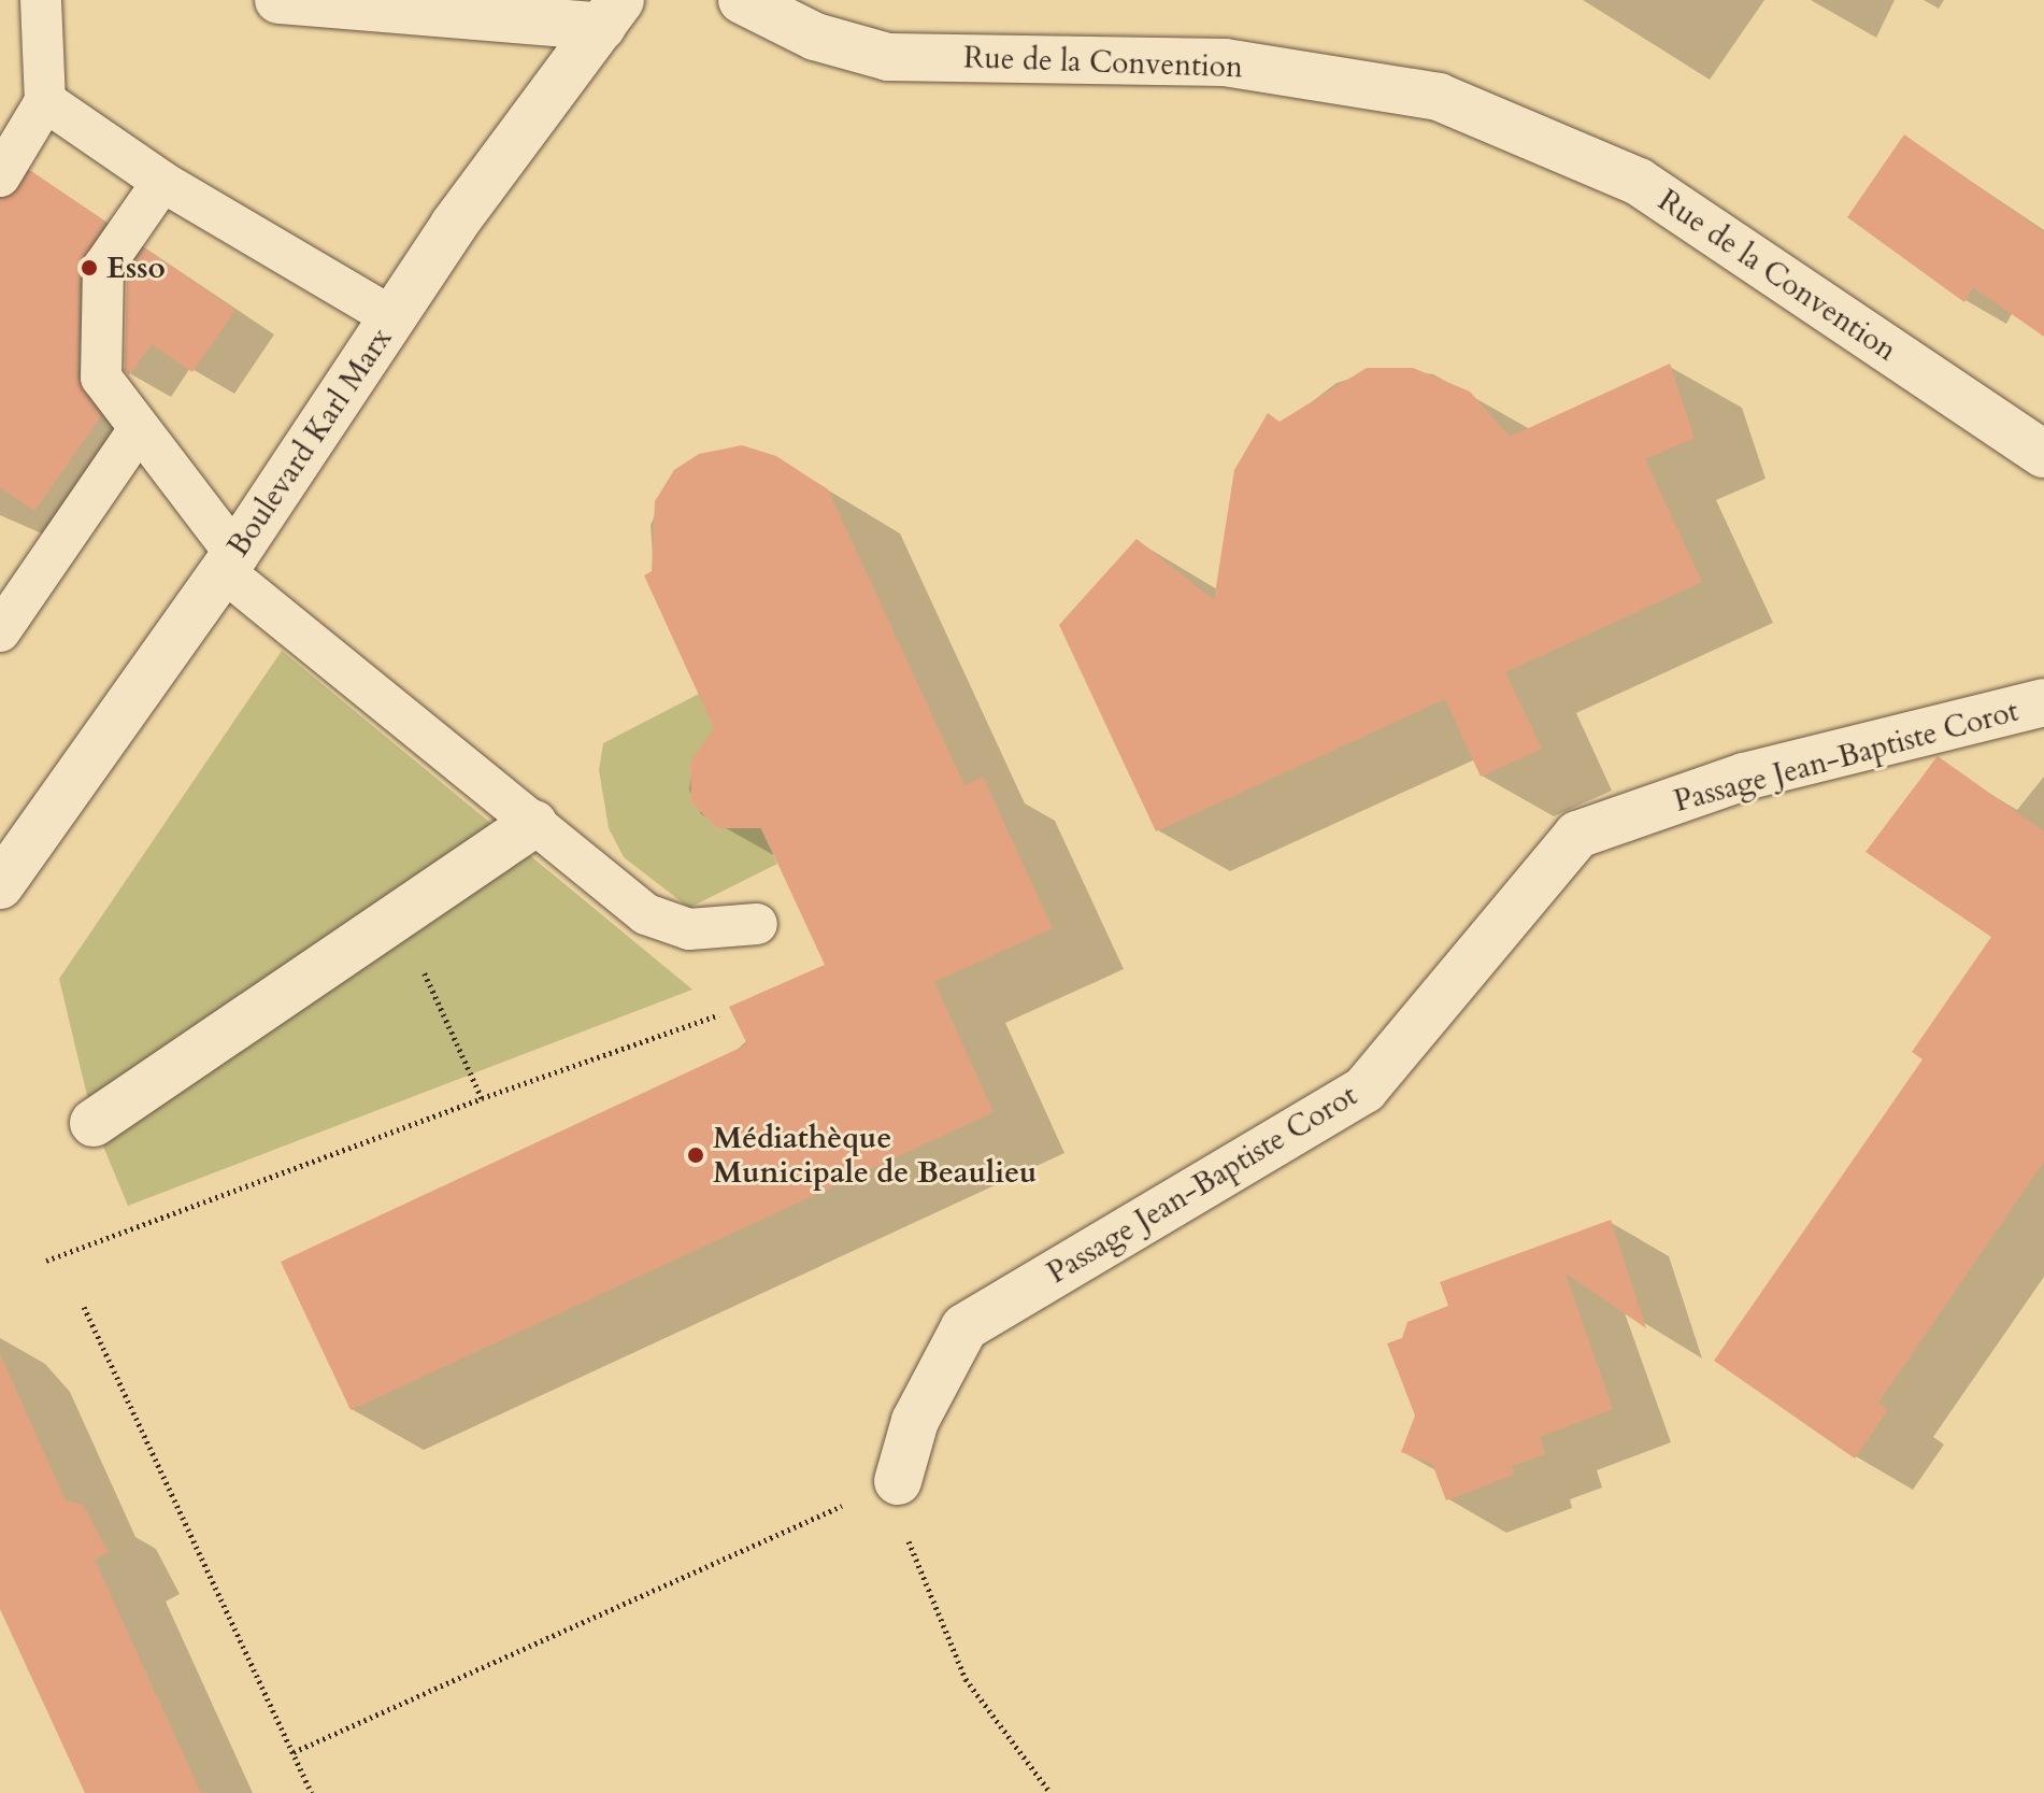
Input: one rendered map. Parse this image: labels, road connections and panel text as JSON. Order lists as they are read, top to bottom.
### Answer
{
  "streets": {
    "street": ["Rue de la Convention", "Boulevard Karl Marx", "Passage Jean-Baptiste Corot"]
  },
  "places": ["Esso", "Médiathèque Municipale de Beaulieu"]
}
